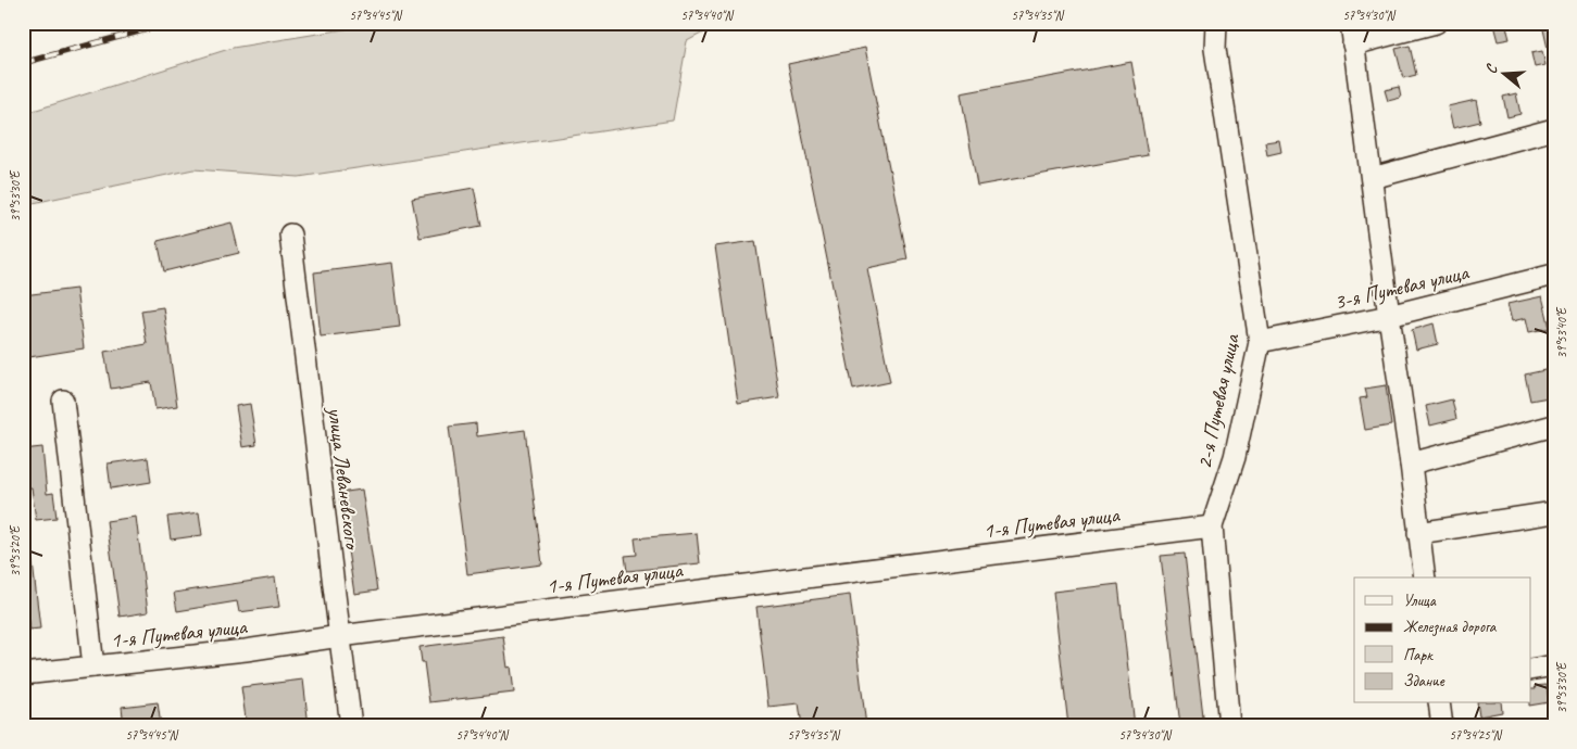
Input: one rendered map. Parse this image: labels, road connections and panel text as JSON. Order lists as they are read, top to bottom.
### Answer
{
  "streets": {
    "street": [
      "3-я Путевая улица",
      "2-я Путевая улица",
      "улица Леваневского",
      "1-я Путевая улица"
    ]
  },
  "crossings": [
    ["3-я Путевая улица", "2-я Путевая улица"],
    ["2-я Путевая улица", "1-я Путевая улица"],
    ["улица Леваневского", "1-я Путевая улица"]
  ],
  "legend": [
    "Улица",
    "Железная дорога",
    "Парк",
    "Здание"
  ],
  "north": "left",
  "coordinates": [
    "57°34'45\"N",
    "57°34'40\"N",
    "57°34'35\"N",
    "57°34'30\"N",
    "39°53'30\"E",
    "39°53'40\"E",
    "39°53'20\"E",
    "57°34'25\"N"
  ]
}
